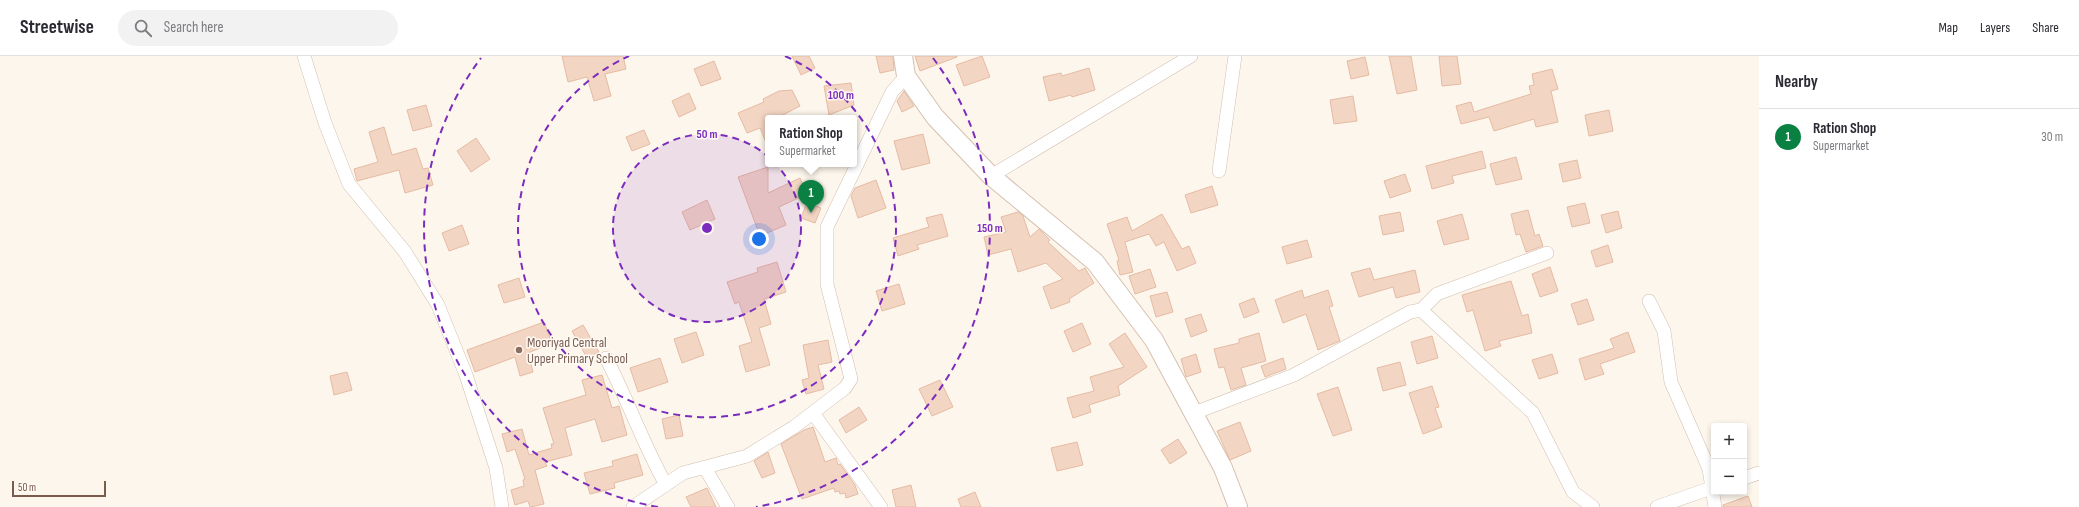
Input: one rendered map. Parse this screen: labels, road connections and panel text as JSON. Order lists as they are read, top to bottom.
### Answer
{
  "places": ["Mooriyad Central Upper Primary School"],
  "scale_bar": "50 m",
  "page": {
    "header": "Streetwise",
    "search": "Search here",
    "nav": ["Map", "Layers", "Share"],
    "heading": "Nearby",
    "list": [
      {
        "mark": "1",
        "name": "Ration Shop",
        "note": "Supermarket",
        "value": "30 m"
      }
    ],
    "popup": ["Ration Shop", "Supermarket"],
    "pins": "1",
    "map_buttons": ["+", "−"],
    "scale": "50 m"
  },
  "rings": ["100 m", "50 m", "150 m"]
}
